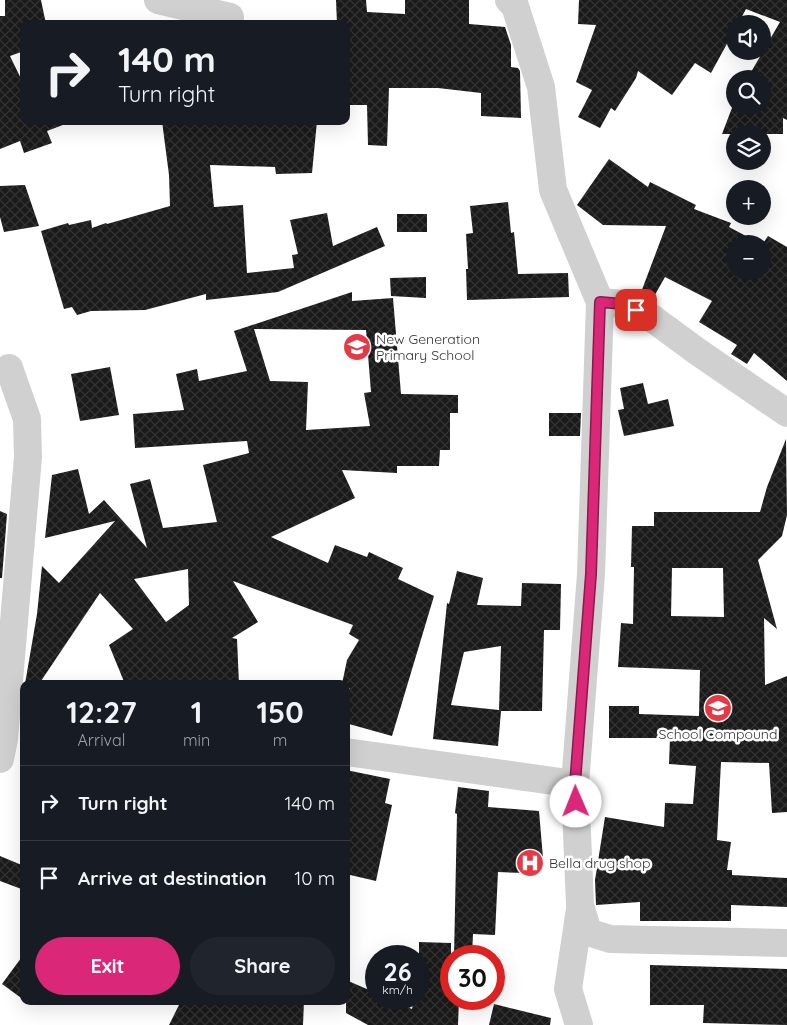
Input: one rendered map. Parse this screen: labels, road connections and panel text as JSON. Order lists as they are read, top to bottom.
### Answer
{
  "places": {
    "school or university": ["New Generation Primary School", "School Compound"],
    "hospital": ["Bella drug shop"]
  },
  "page": {
    "map_buttons": ["+", "−"],
    "turn": ["140 m", "Turn right"],
    "eta": [
      "12:27",
      "Arrival",
      "1",
      "min",
      "150",
      "m"
    ],
    "list": [
      {
        "name": "Turn right",
        "value": "140 m"
      },
      {
        "name": "Arrive at destination",
        "value": "10 m"
      }
    ],
    "buttons": ["Exit", "Share"],
    "speed": "26 km/h",
    "limit": "30"
  }
}
